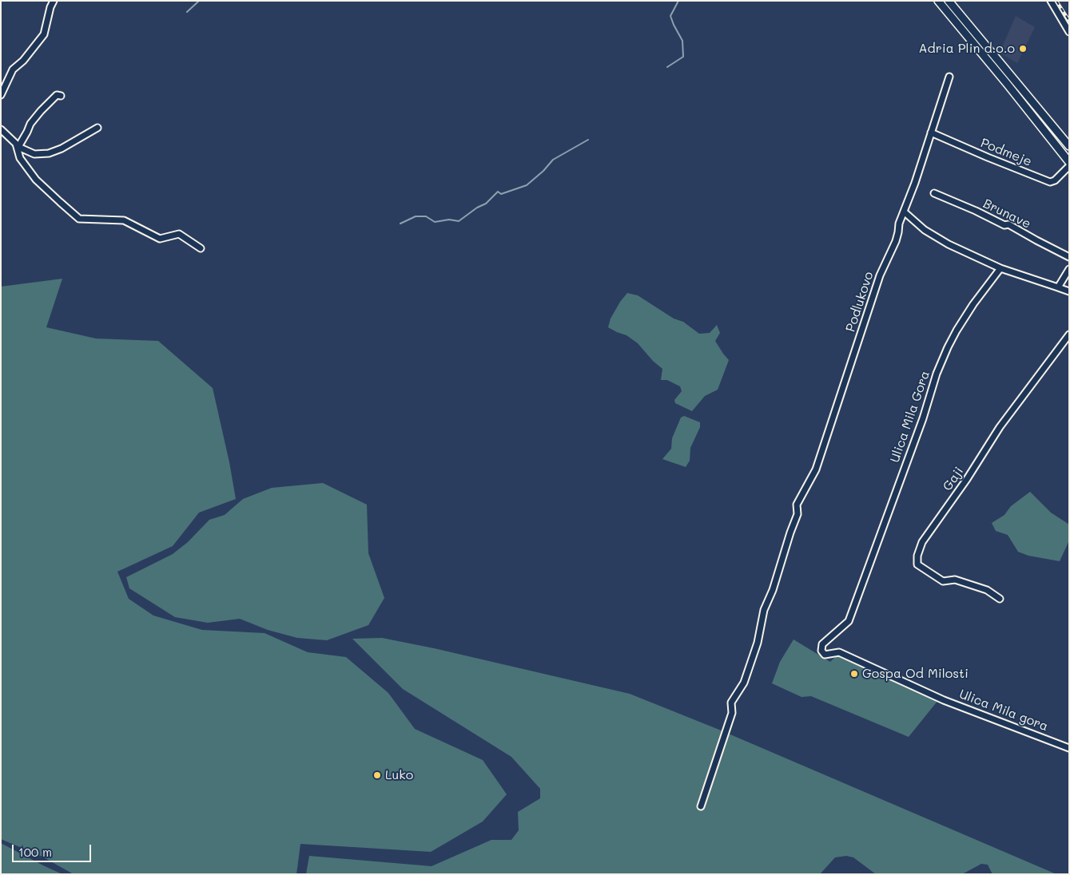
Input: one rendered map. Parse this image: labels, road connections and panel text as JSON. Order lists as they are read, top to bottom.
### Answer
{
  "streets": {
    "street": [
      "Podmeje",
      "Brunave",
      "Podlukovo",
      "Ulica Mila Gora",
      "Gaji",
      "Ulica Mila gora"
    ]
  },
  "crossings": [
    ["Podmeje", "Podlukovo"],
    ["Ulica Mila Gora", "Ulica Mila gora"]
  ],
  "places": ["Adria Plin d.o.o", "Gospa Od Milosti", "Luko"],
  "scale_bar": "100 m"
}
